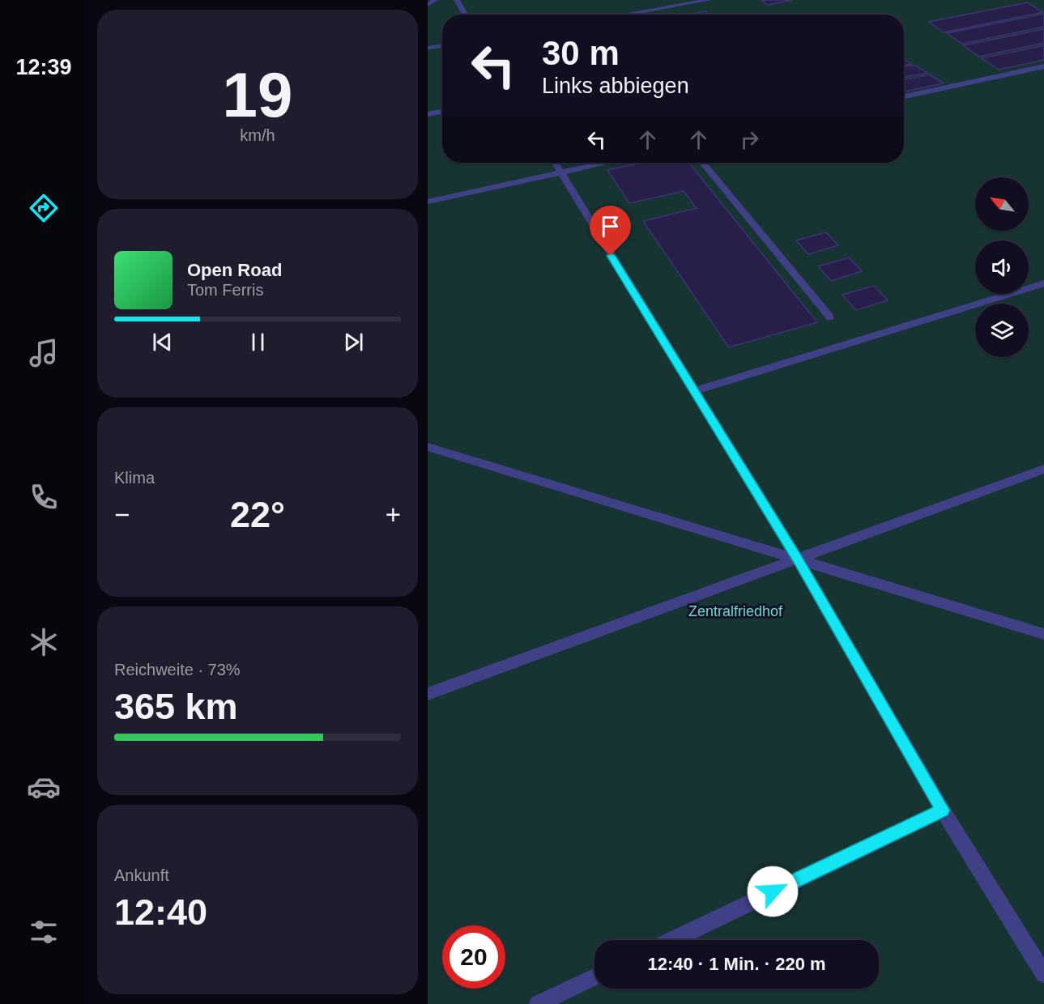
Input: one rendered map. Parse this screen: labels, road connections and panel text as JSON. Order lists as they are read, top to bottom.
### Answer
{
  "parks": ["Zentralfriedhof"],
  "north": "top left",
  "page": {
    "tabs": "12:39",
    "tile": [
      ["19", "km/h"],
      "Klima",
      ["Reichweite · 73%", "365 km"],
      ["Ankunft", "12:40"]
    ],
    "turn": ["30 m", "Links abbiegen"],
    "song": ["Open Road", "Tom Ferris"],
    "heat": ["−", "22°", "+"],
    "limit": "20",
    "trip": "12:40 · 1 Min. · 220 m"
  }
}
